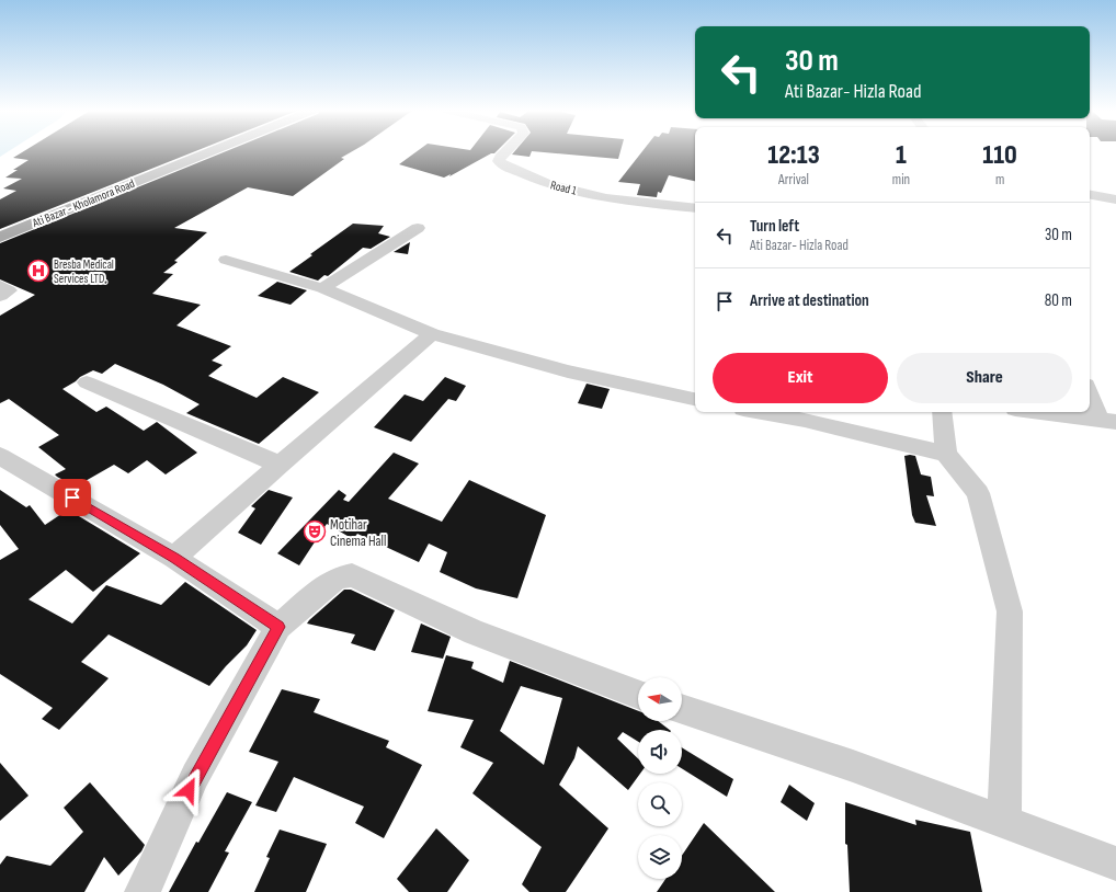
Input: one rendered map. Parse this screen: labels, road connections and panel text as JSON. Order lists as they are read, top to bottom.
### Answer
{
  "streets": {
    "main road": ["Ati Bazar - Kholamora Road"],
    "street": ["Road 1"]
  },
  "places": {
    "hospital": ["Bresba Medical Services LTD."],
    "theatre": ["Motihar Cinema Hall"]
  },
  "north": "left",
  "page": {
    "turn": ["30 m", "Ati Bazar- Hizla Road"],
    "eta": [
      "12:13",
      "Arrival",
      "1",
      "min",
      "110",
      "m"
    ],
    "list": [
      {
        "name": "Turn left",
        "note": "Ati Bazar- Hizla Road",
        "value": "30 m"
      },
      {
        "name": "Arrive at destination",
        "value": "80 m"
      }
    ],
    "buttons": ["Exit", "Share"]
  }
}
